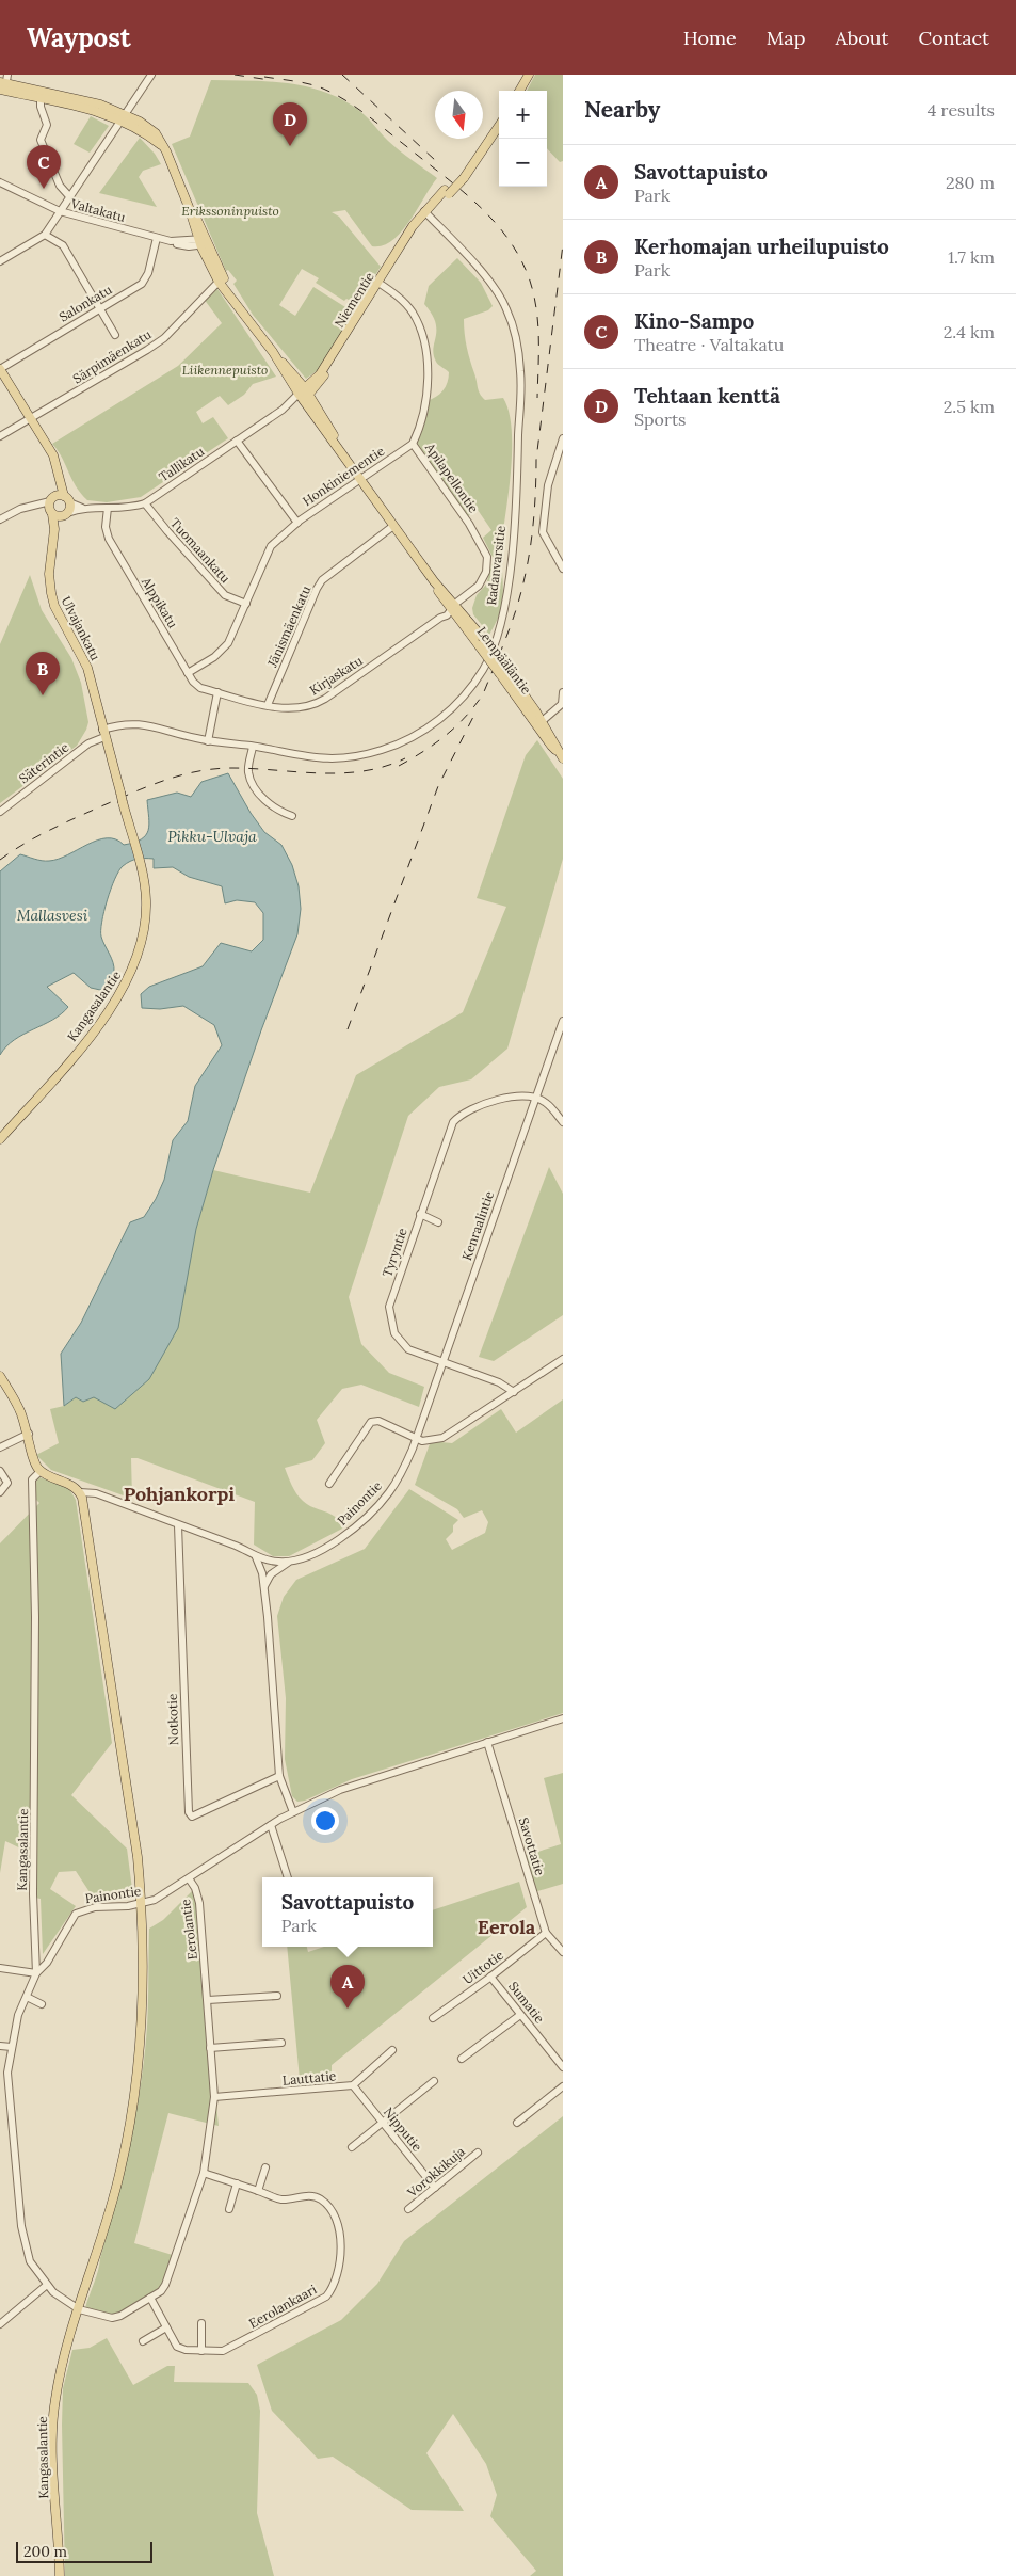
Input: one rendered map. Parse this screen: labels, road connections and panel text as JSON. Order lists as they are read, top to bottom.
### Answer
{
  "streets": {
    "main road": [
      "Niementie",
      "Ulvajankatu",
      "Lempääläntie",
      "Kangasalantie"
    ],
    "street": [
      "Valtakatu",
      "Salonkatu",
      "Särpimäenkatu",
      "Tallikatu",
      "Honkiniementie",
      "Apilapellontie",
      "Tuomaankatu",
      "Radanvarsitie",
      "Alppikatu",
      "Jänismäenkatu",
      "Kirjaskatu",
      "Säterintie",
      "Kenraalintie",
      "Tyryntie",
      "Painontie",
      "Notkotie",
      "Savottatie",
      "Eerolantie",
      "Uittotie",
      "Sumatie",
      "Lauttatie",
      "Nipputie",
      "Vorokkikuja",
      "Eerolankaari"
    ]
  },
  "crossings": [
    ["Valtakatu", "Salonkatu"],
    ["Valtakatu", "Lempääläntie"],
    ["Niementie", "Tallikatu"],
    ["Niementie", "Radanvarsitie"],
    ["Niementie", "Lempääläntie"],
    ["Särpimäenkatu", "Lempääläntie"],
    ["Tallikatu", "Tuomaankatu"],
    ["Tallikatu", "Alppikatu"],
    ["Tallikatu", "Ulvajankatu"],
    ["Tallikatu", "Lempääläntie"],
    ["Honkiniementie", "Apilapellontie"],
    ["Honkiniementie", "Tuomaankatu"],
    ["Honkiniementie", "Alppikatu"],
    ["Honkiniementie", "Lempääläntie"],
    ["Apilapellontie", "Lempääläntie"],
    ["Apilapellontie", "Kirjaskatu"],
    ["Radanvarsitie", "Ulvajankatu"],
    ["Radanvarsitie", "Säterintie"],
    ["Radanvarsitie", "Kangasalantie"],
    ["Alppikatu", "Kirjaskatu"],
    ["Jänismäenkatu", "Lempääläntie"],
    ["Jänismäenkatu", "Kirjaskatu"],
    ["Ulvajankatu", "Säterintie"],
    ["Ulvajankatu", "Kangasalantie"],
    ["Lempääläntie", "Kirjaskatu"],
    ["Säterintie", "Kangasalantie"],
    ["Kangasalantie", "Painontie"],
    ["Kangasalantie", "Eerolantie"],
    ["Kenraalintie", "Tyryntie"],
    ["Kenraalintie", "Painontie"],
    ["Painontie", "Eerolantie"],
    ["Savottatie", "Uittotie"],
    ["Eerolantie", "Lauttatie"],
    ["Eerolantie", "Eerolankaari"],
    ["Uittotie", "Sumatie"],
    ["Lauttatie", "Nipputie"],
    ["Nipputie", "Vorokkikuja"]
  ],
  "districts": ["Pohjankorpi", "Eerola"],
  "water": ["Pikku-Ulvaja", "Mallasvesi"],
  "parks": ["Erikssoninpuisto", "Liikennepuisto"],
  "scale_bar": "200 m",
  "north": "bottom",
  "page": {
    "header": "Waypost",
    "nav": [
      "Home",
      "Map",
      "About",
      "Contact"
    ],
    "heading": ["Nearby", "4 results"],
    "map_buttons": ["+", "−"],
    "pins": [
      "D",
      "C",
      "B",
      "A"
    ],
    "list": [
      {
        "mark": "A",
        "name": "Savottapuisto",
        "note": "Park",
        "value": "280 m"
      },
      {
        "mark": "B",
        "name": "Kerhomajan urheilupuisto",
        "note": "Park",
        "value": "1.7 km"
      },
      {
        "mark": "C",
        "name": "Kino-Sampo",
        "note": "Theatre · Valtakatu",
        "value": "2.4 km"
      },
      {
        "mark": "D",
        "name": "Tehtaan kenttä",
        "note": "Sports",
        "value": "2.5 km"
      }
    ],
    "popup": ["Savottapuisto", "Park"],
    "scale": "200 m"
  }
}
